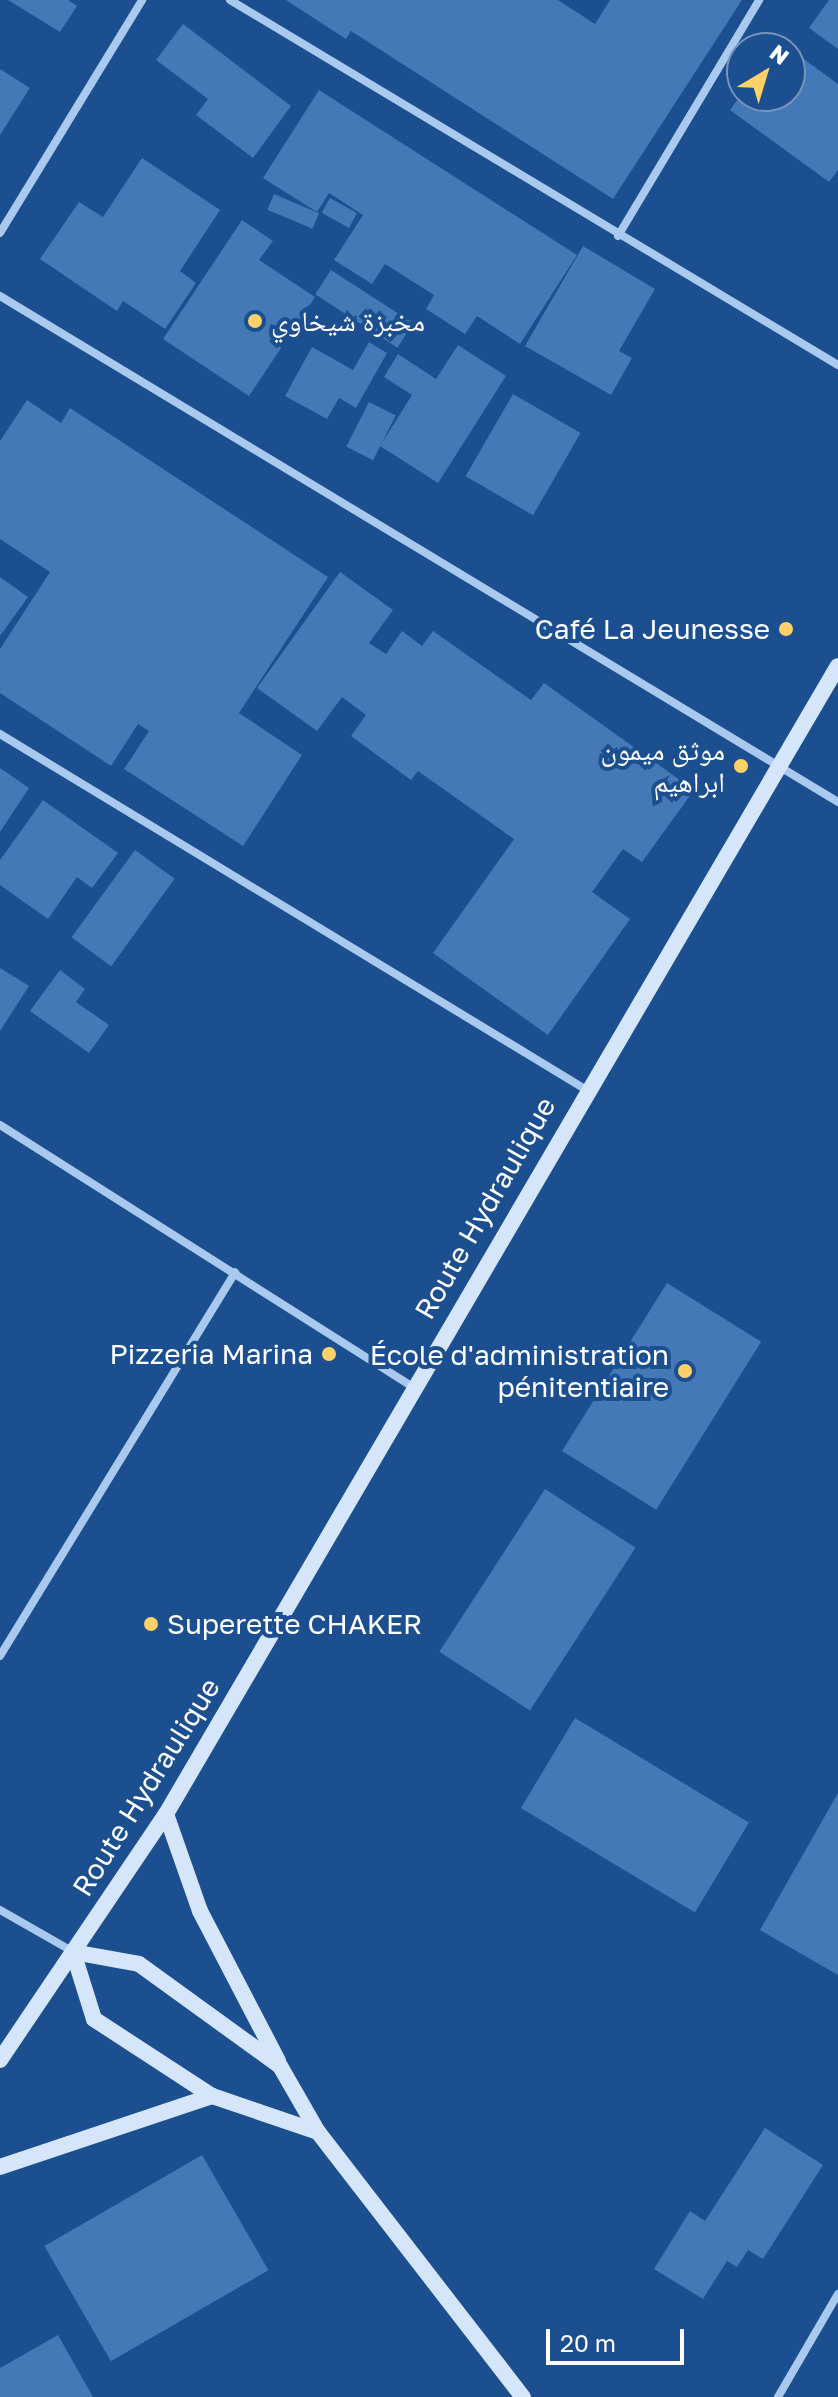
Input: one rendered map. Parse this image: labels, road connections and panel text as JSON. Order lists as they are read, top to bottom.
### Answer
{
  "streets": {
    "main road": ["Route Hydraulique"]
  },
  "places": [
    "مخبزة شيخاوي",
    "Café La Jeunesse",
    "موثق ميمون ابراهيم",
    "Pizzeria Marina",
    "École d'administration pénitentiaire",
    "Superette CHAKER"
  ],
  "scale_bar": "20 m",
  "north": "top right"
}
